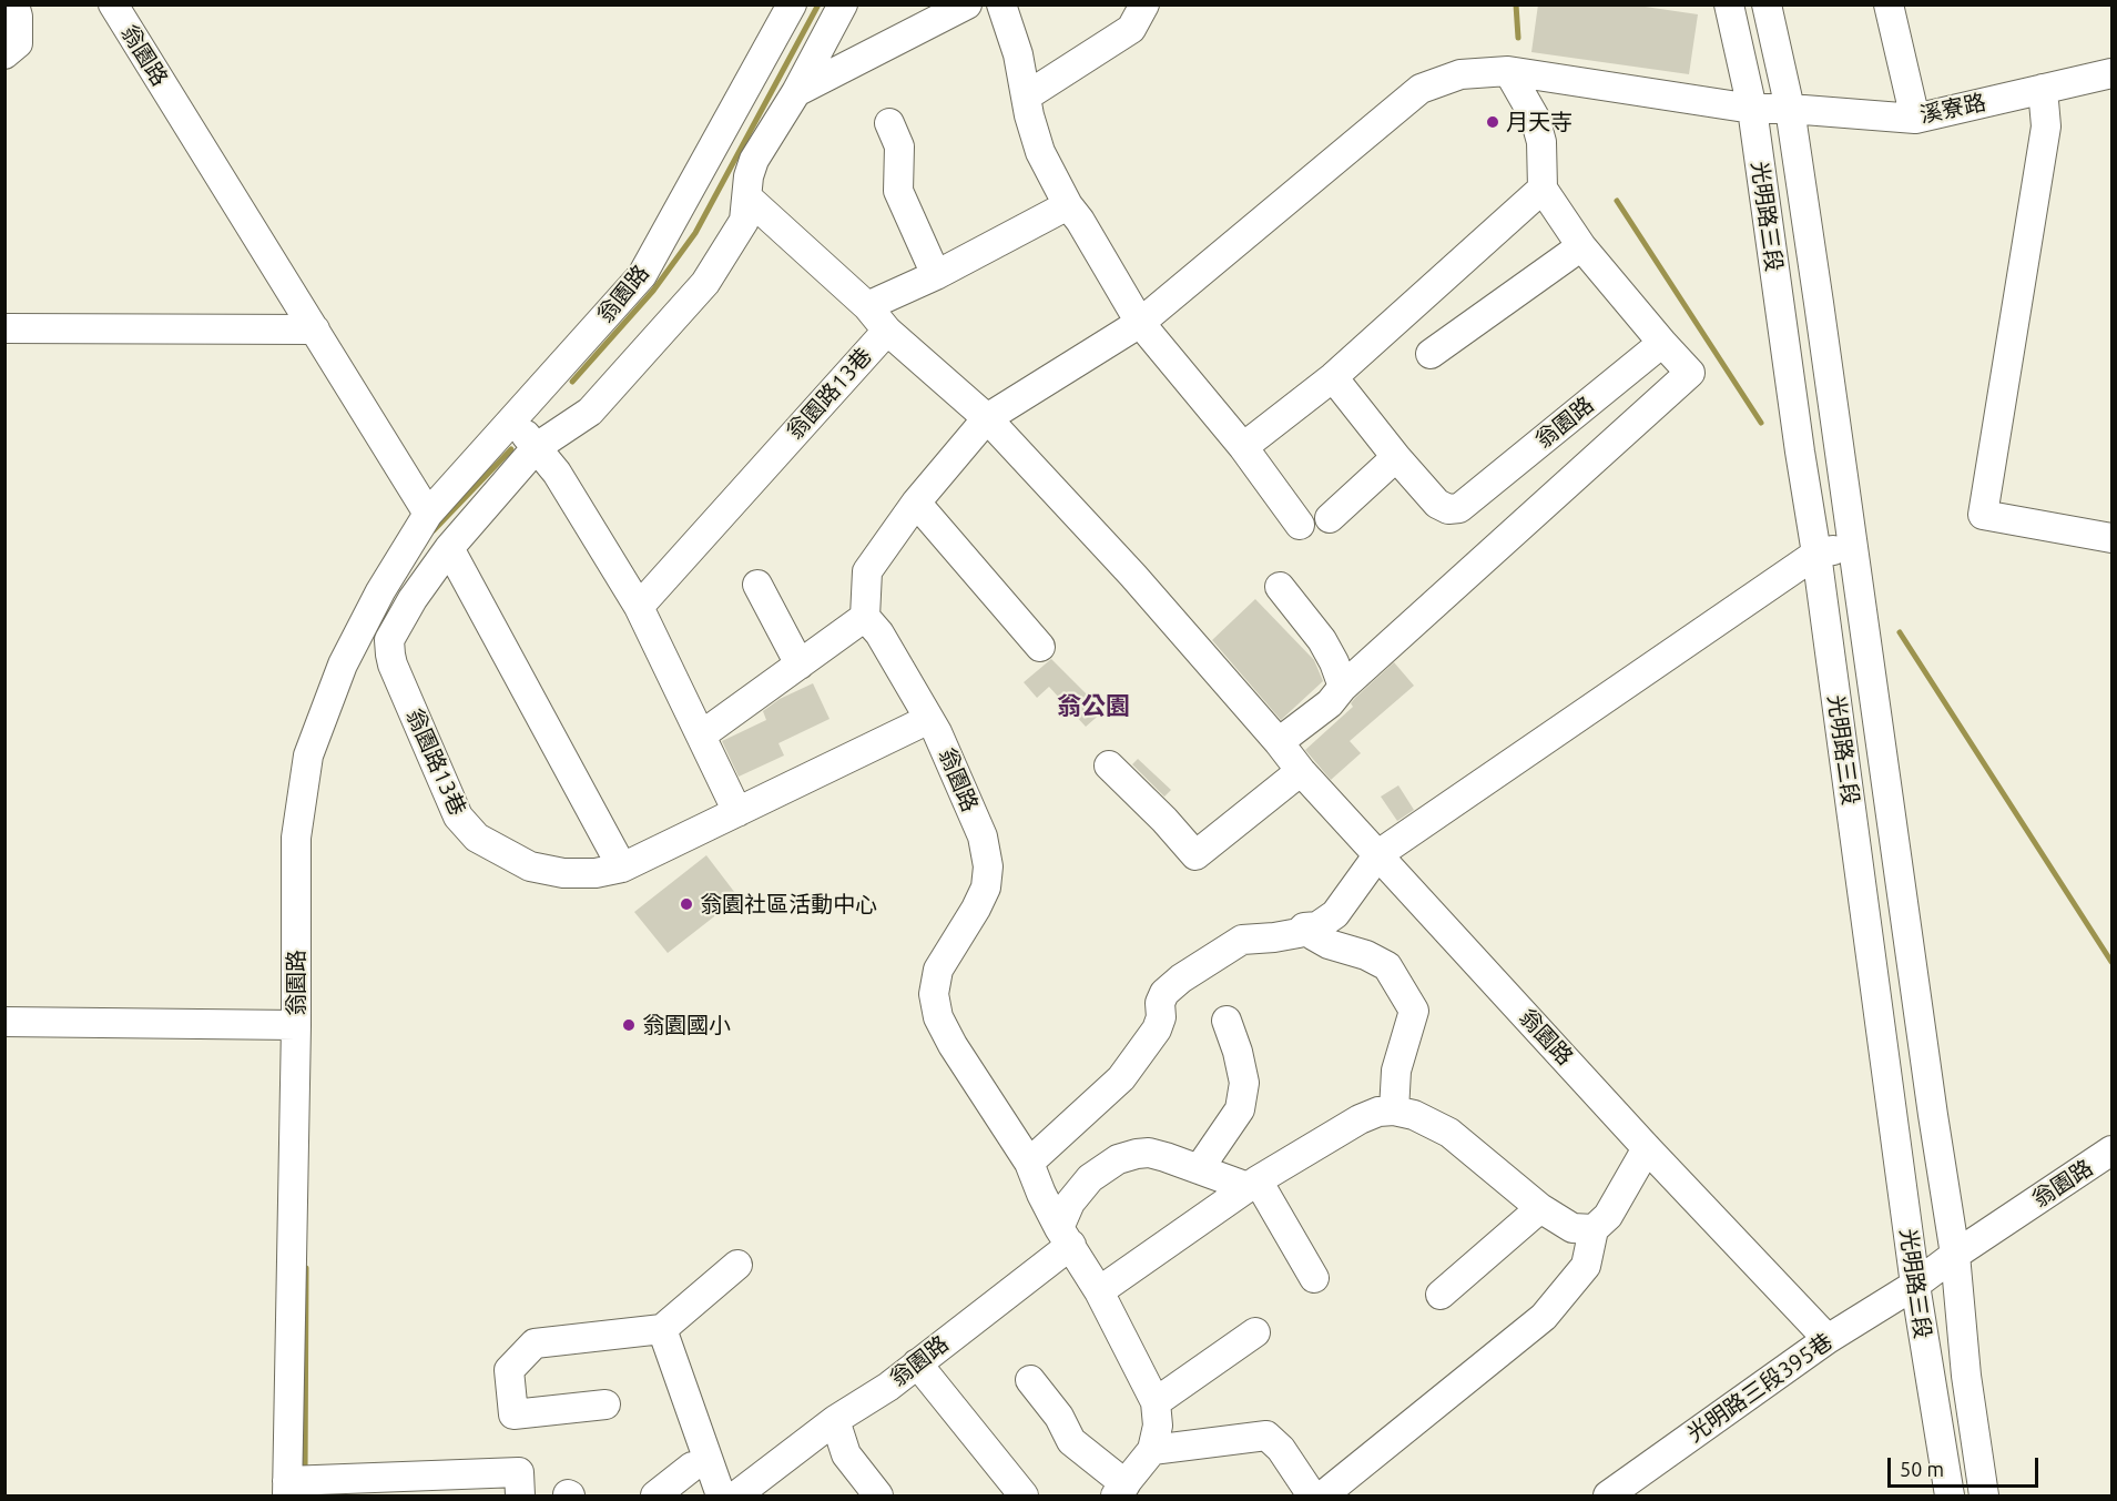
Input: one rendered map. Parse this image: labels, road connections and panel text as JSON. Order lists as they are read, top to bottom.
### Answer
{
  "streets": {
    "street": [
      "翁園路",
      "溪寮路",
      "光明路三段",
      "翁園路13巷",
      "光明路三段395巷"
    ]
  },
  "crossings": [
    ["翁園路", "光明路三段"],
    ["翁園路", "翁園路13巷"],
    ["翁園路", "光明路三段395巷"],
    ["溪寮路", "光明路三段"],
    ["光明路三段", "光明路三段395巷"]
  ],
  "districts": ["翁公園"],
  "places": ["月天寺", "翁園社區活動中心", "翁園國小"],
  "scale_bar": "50 m"
}
